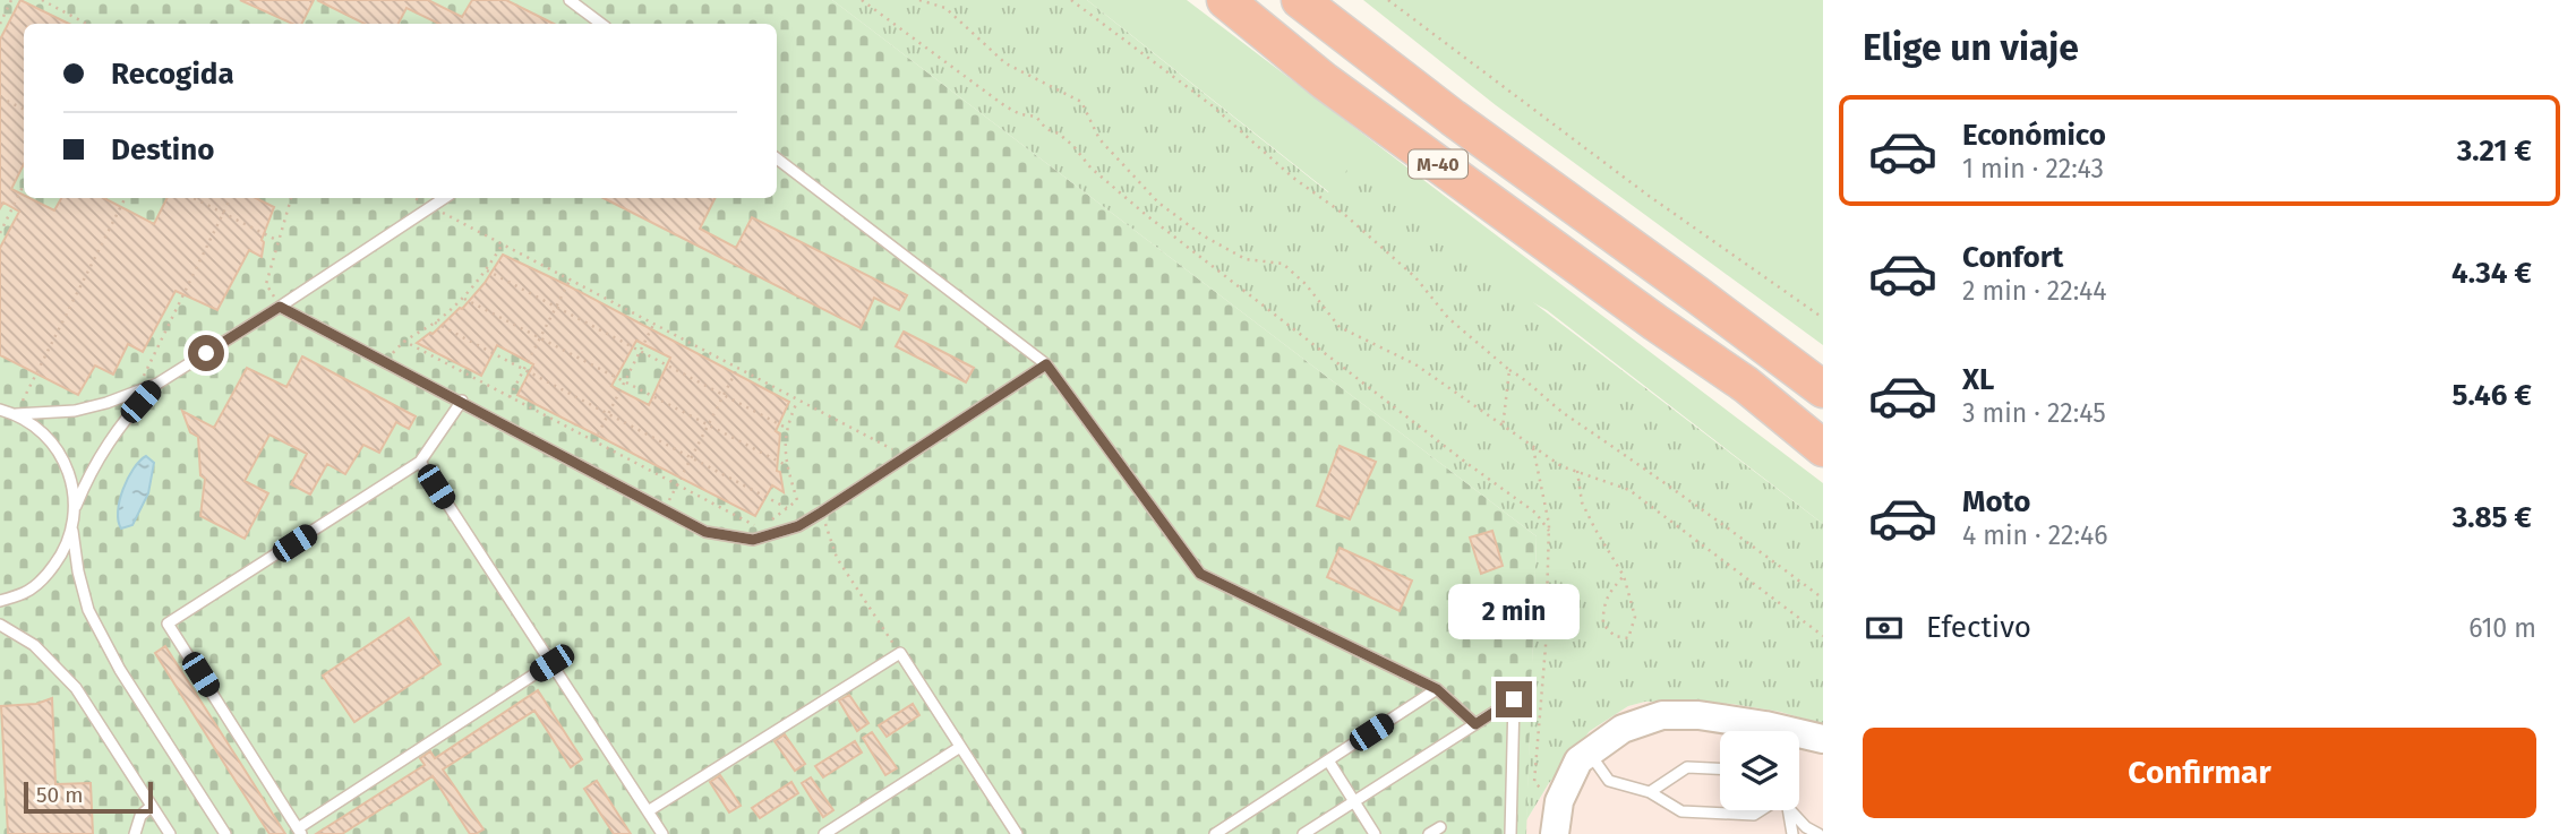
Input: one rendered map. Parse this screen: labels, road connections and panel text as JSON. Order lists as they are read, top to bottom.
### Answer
{
  "streets": {
    "highway": ["M-40"]
  },
  "scale_bar": "50 m",
  "page": {
    "heading": "Elige un viaje",
    "banner": ["Recogida", "Destino"],
    "list": [
      {
        "name": "Económico",
        "note": "1 min · 22:43",
        "value": "3.21 €"
      },
      {
        "name": "Confort",
        "note": "2 min · 22:44",
        "value": "4.34 €"
      },
      {
        "name": "XL",
        "note": "3 min · 22:45",
        "value": "5.46 €"
      },
      {
        "name": "Moto",
        "note": "4 min · 22:46",
        "value": "3.85 €"
      }
    ],
    "bubble": "2 min",
    "pay": ["Efectivo", "610 m"],
    "buttons": "Confirmar",
    "scale": "50 m"
  }
}
